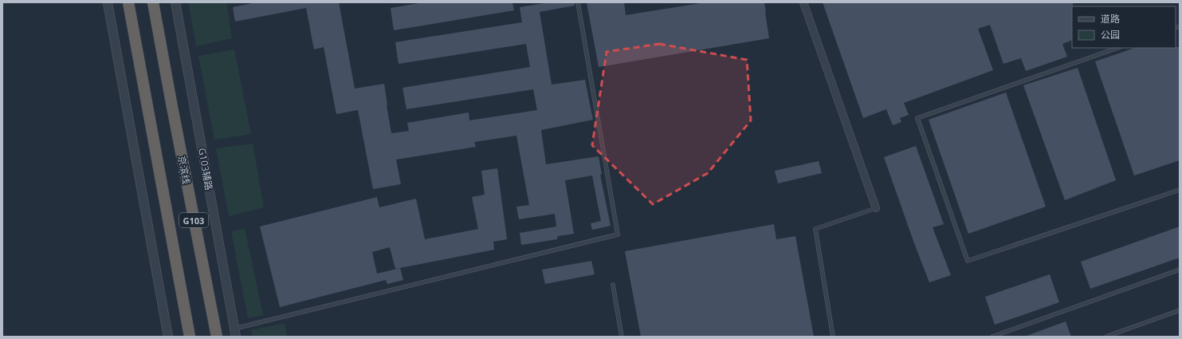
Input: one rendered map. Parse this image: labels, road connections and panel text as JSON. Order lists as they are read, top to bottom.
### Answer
{
  "streets": {
    "highway": ["京滨线", "G103"],
    "street": ["G103辅路"]
  },
  "legend": ["道路", "公园"]
}
